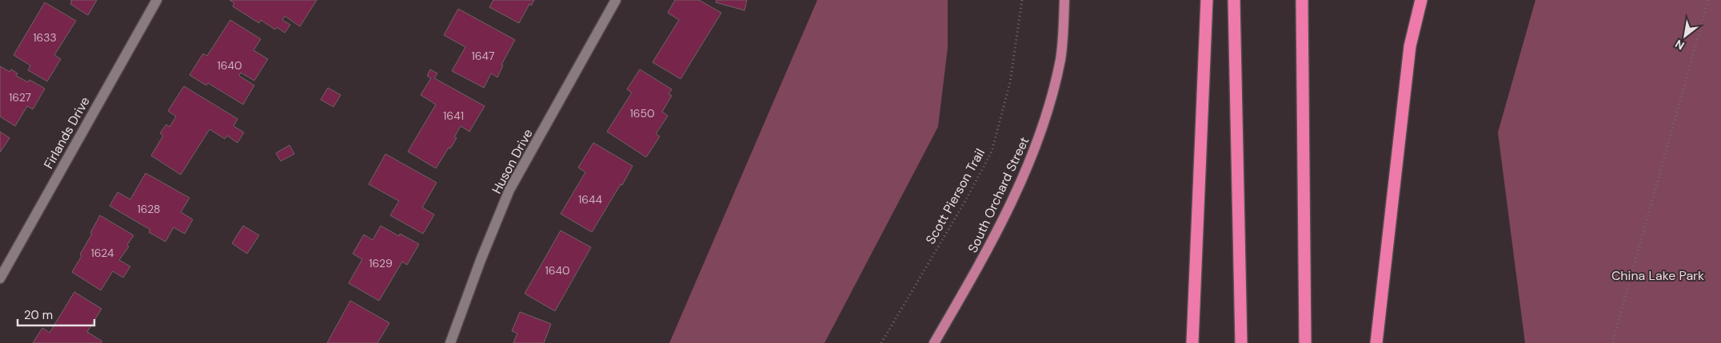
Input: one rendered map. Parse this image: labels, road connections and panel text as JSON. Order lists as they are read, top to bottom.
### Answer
{
  "streets": {
    "main road": ["South Orchard Street"],
    "street": ["Firlands Drive", "Huson Drive"],
    "path": ["Scott Pierson Trail"]
  },
  "parks": ["China Lake Park"],
  "house_numbers": [
    "1633",
    "1647",
    "1640",
    "1627",
    "1650",
    "1641",
    "1644",
    "1628",
    "1624",
    "1629",
    "1640"
  ],
  "scale_bar": "20 m",
  "north": "bottom left"
}
